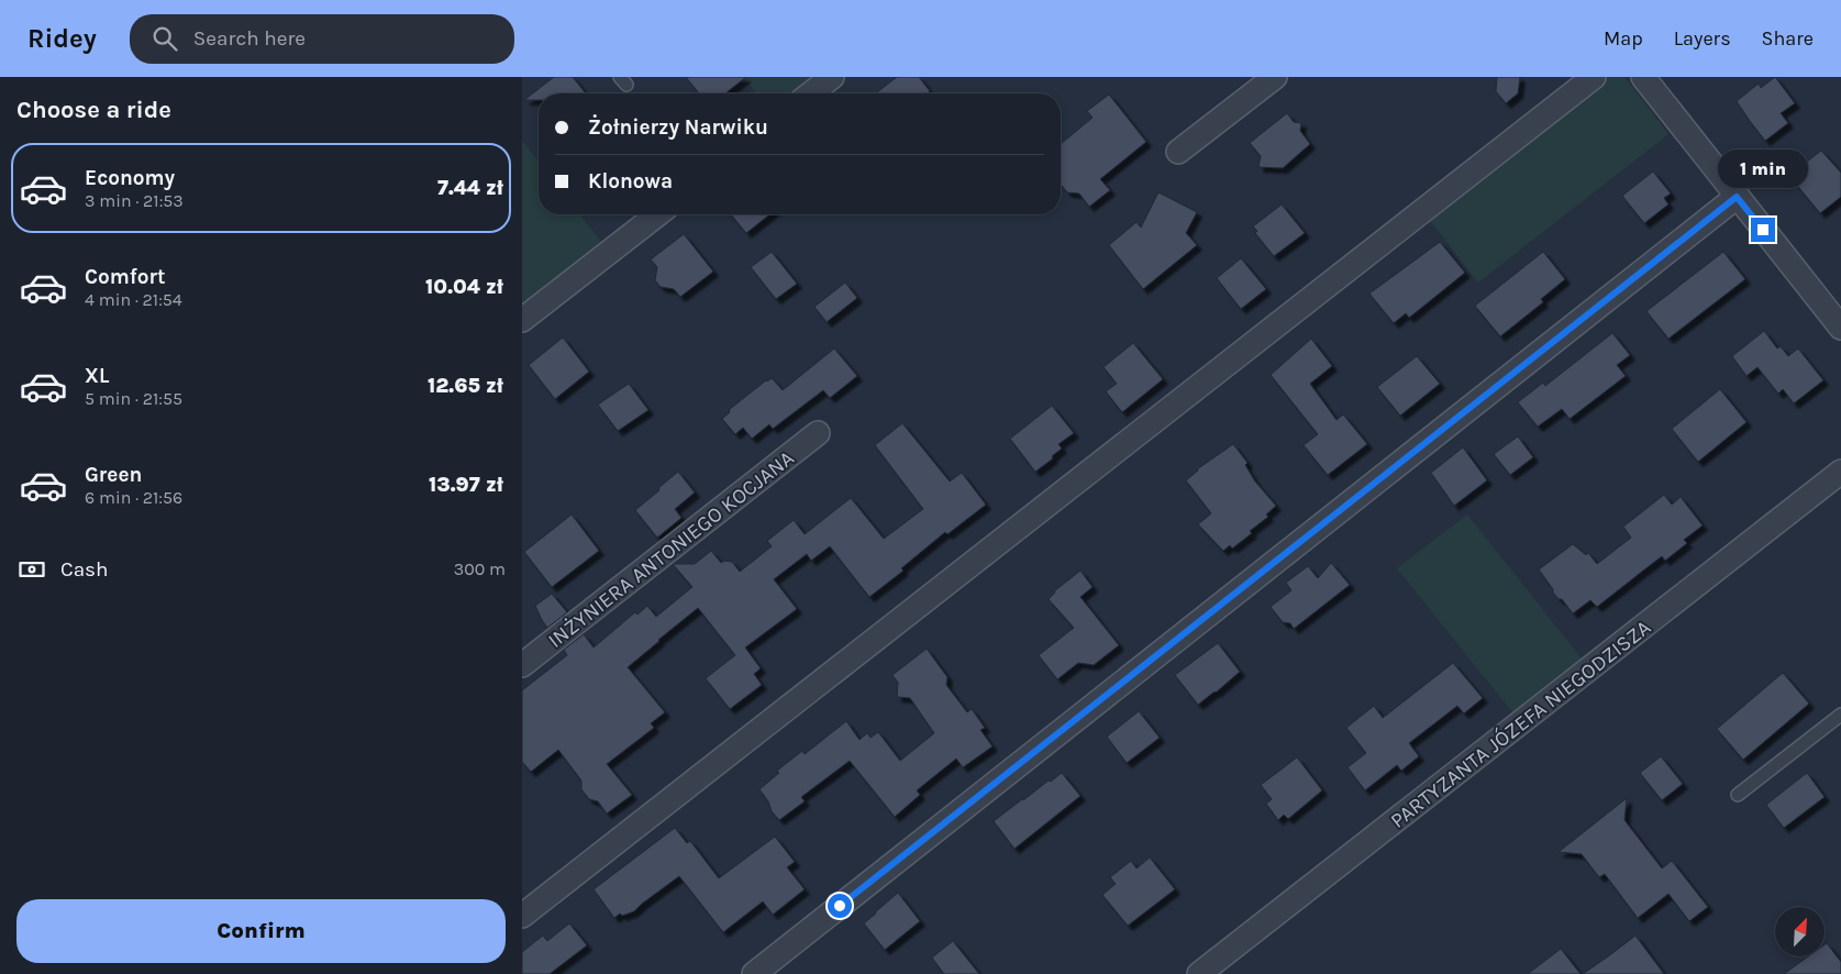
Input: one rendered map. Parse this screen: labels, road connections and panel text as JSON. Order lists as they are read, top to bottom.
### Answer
{
  "streets": {
    "street": ["INŻYNIERA ANTONIEGO KOCJANA", "PARTYZANTA JÓZEFA NIEGODZISZA"]
  },
  "north": "top right",
  "page": {
    "header": "Ridey",
    "search": "Search here",
    "nav": ["Map", "Layers", "Share"],
    "heading": "Choose a ride",
    "banner": ["Żołnierzy Narwiku", "Klonowa"],
    "list": [
      {
        "name": "Economy",
        "note": "3 min · 21:53",
        "value": "7.44 zł"
      },
      {
        "name": "Comfort",
        "note": "4 min · 21:54",
        "value": "10.04 zł"
      },
      {
        "name": "XL",
        "note": "5 min · 21:55",
        "value": "12.65 zł"
      },
      {
        "name": "Green",
        "note": "6 min · 21:56",
        "value": "13.97 zł"
      }
    ],
    "bubble": "1 min",
    "pay": ["Cash", "300 m"],
    "buttons": "Confirm"
  }
}
